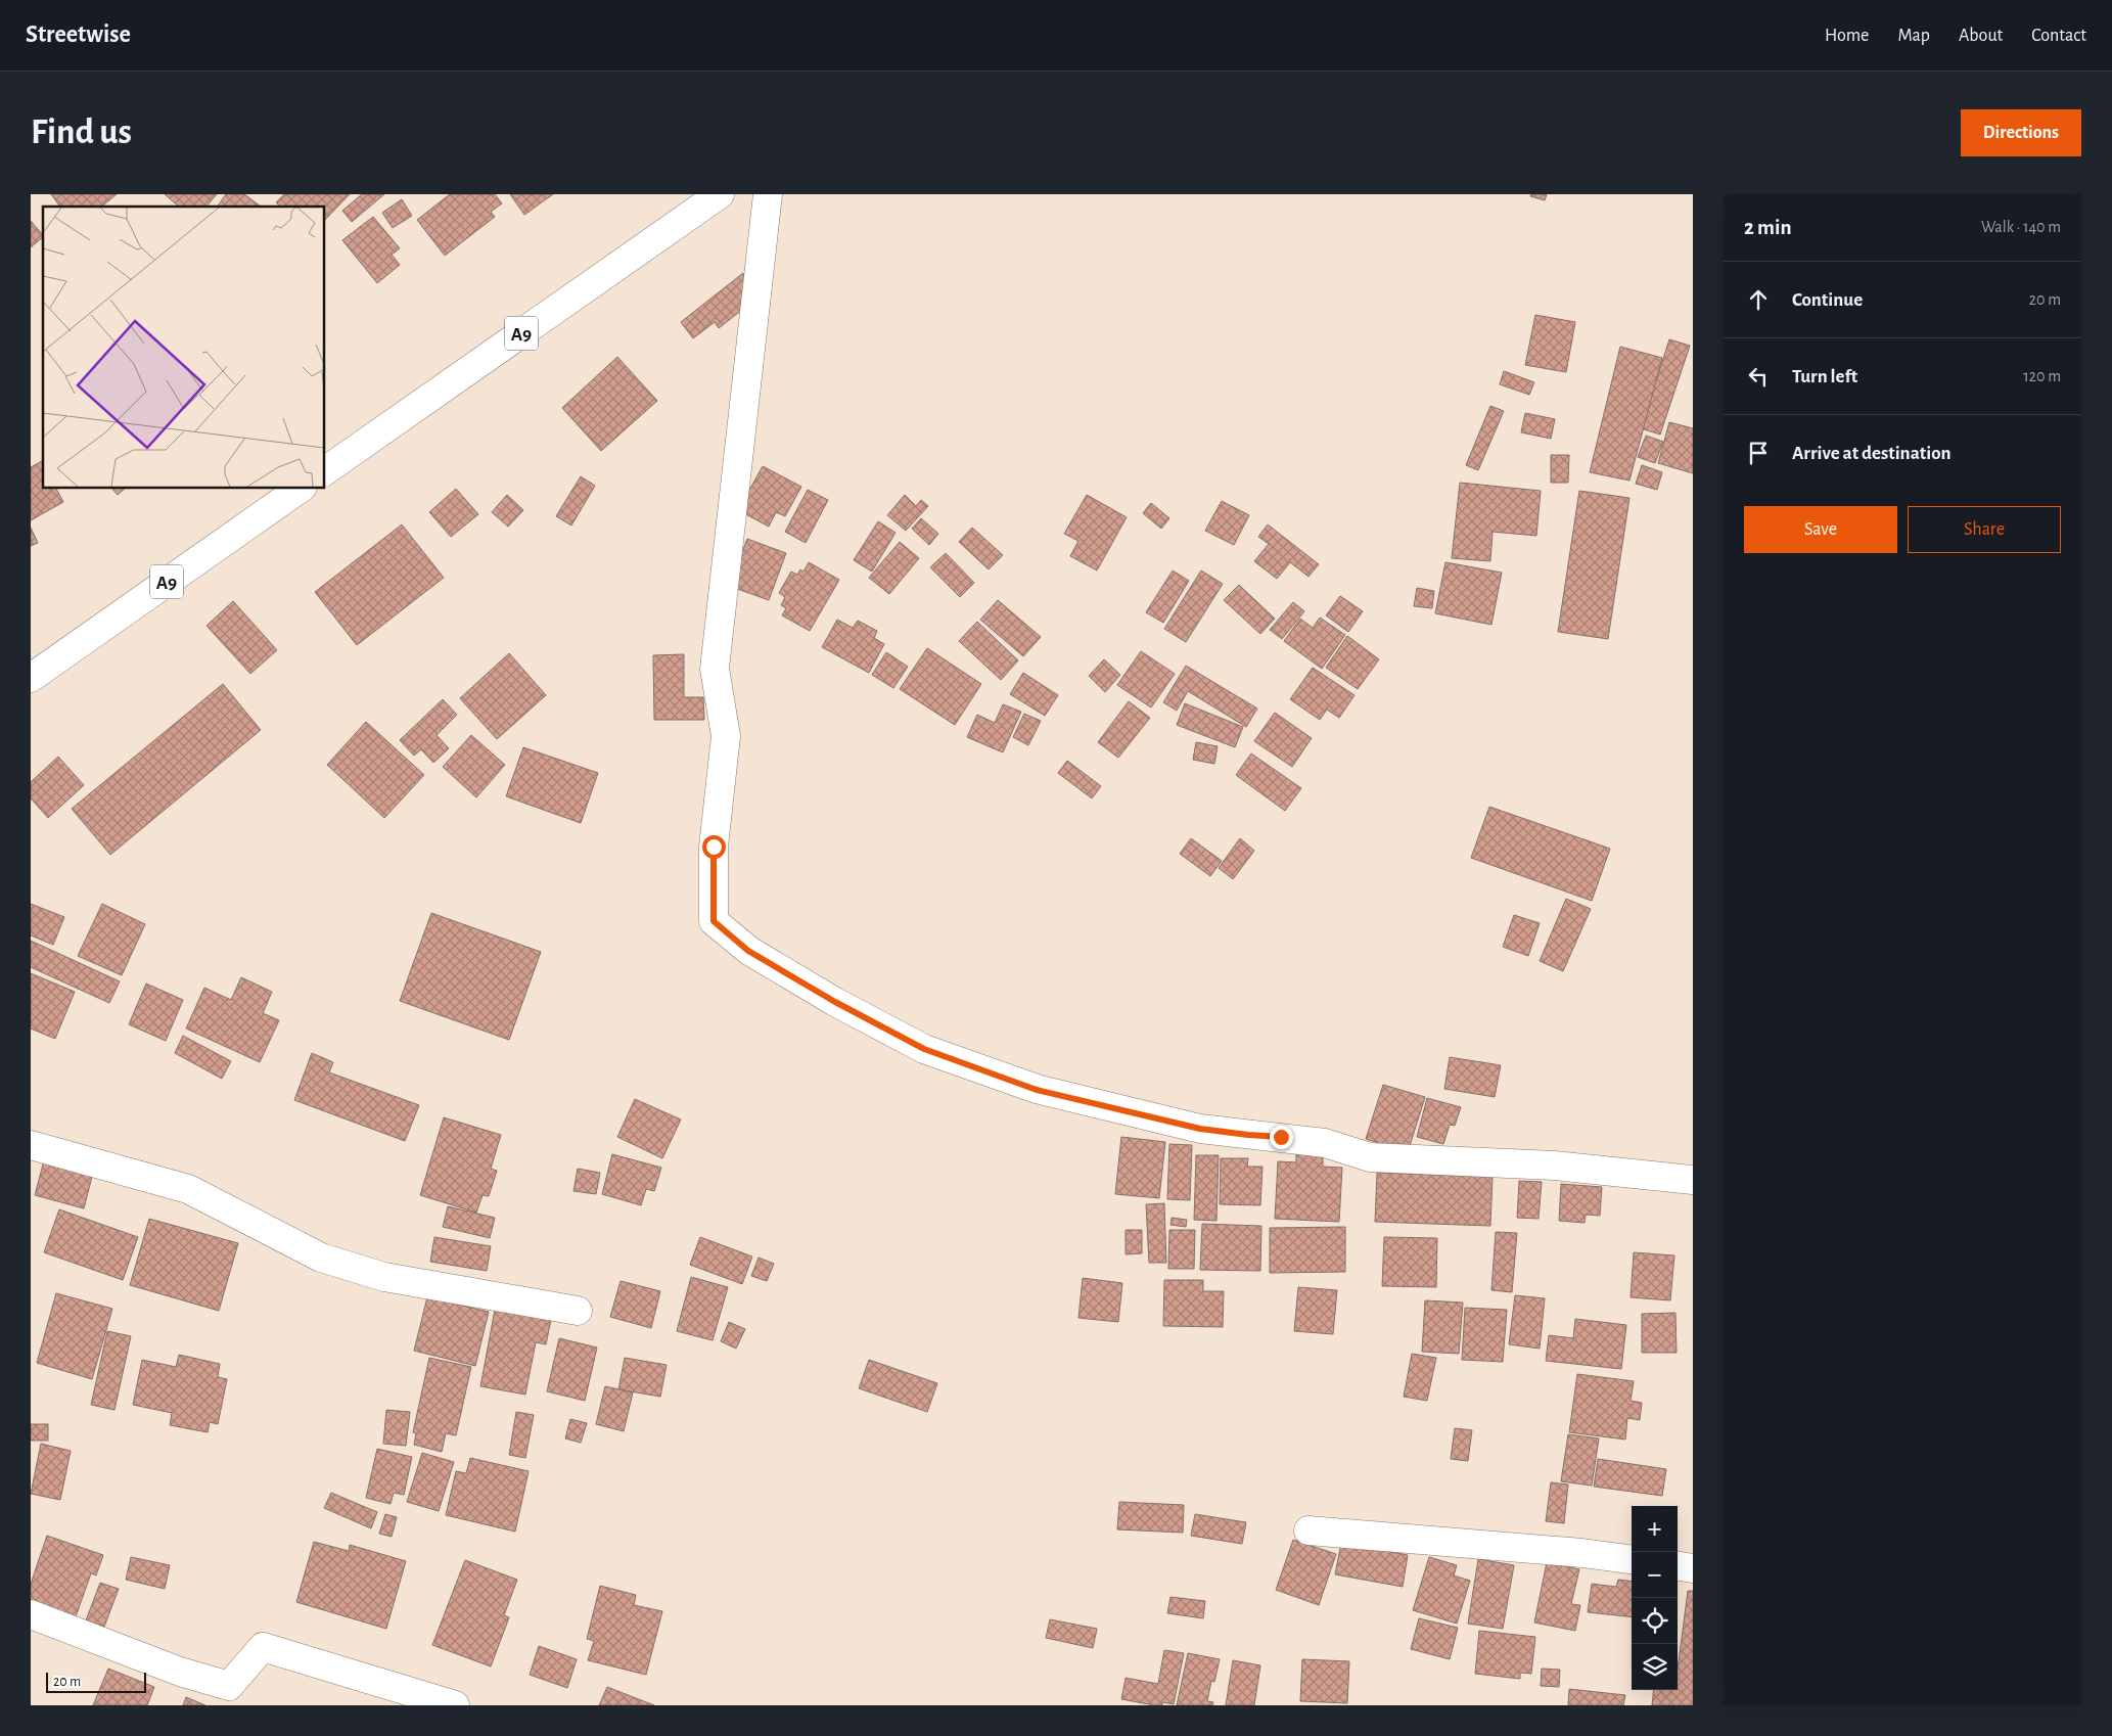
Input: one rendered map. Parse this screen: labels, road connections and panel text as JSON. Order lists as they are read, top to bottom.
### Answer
{
  "streets": {
    "street": ["A9"]
  },
  "scale_bar": "20 m",
  "page": {
    "header": "Streetwise",
    "nav": [
      "Home",
      "Map",
      "About",
      "Contact"
    ],
    "buttons": [
      "Directions",
      ["Save", "Share"]
    ],
    "title": "Find us",
    "heading": ["2 min", "Walk · 140 m"],
    "list": [
      ["Continue", "20 m"],
      ["Turn left", "120 m"],
      "Arrive at destination"
    ],
    "map_buttons": ["+", "−"],
    "scale": "20 m"
  }
}
